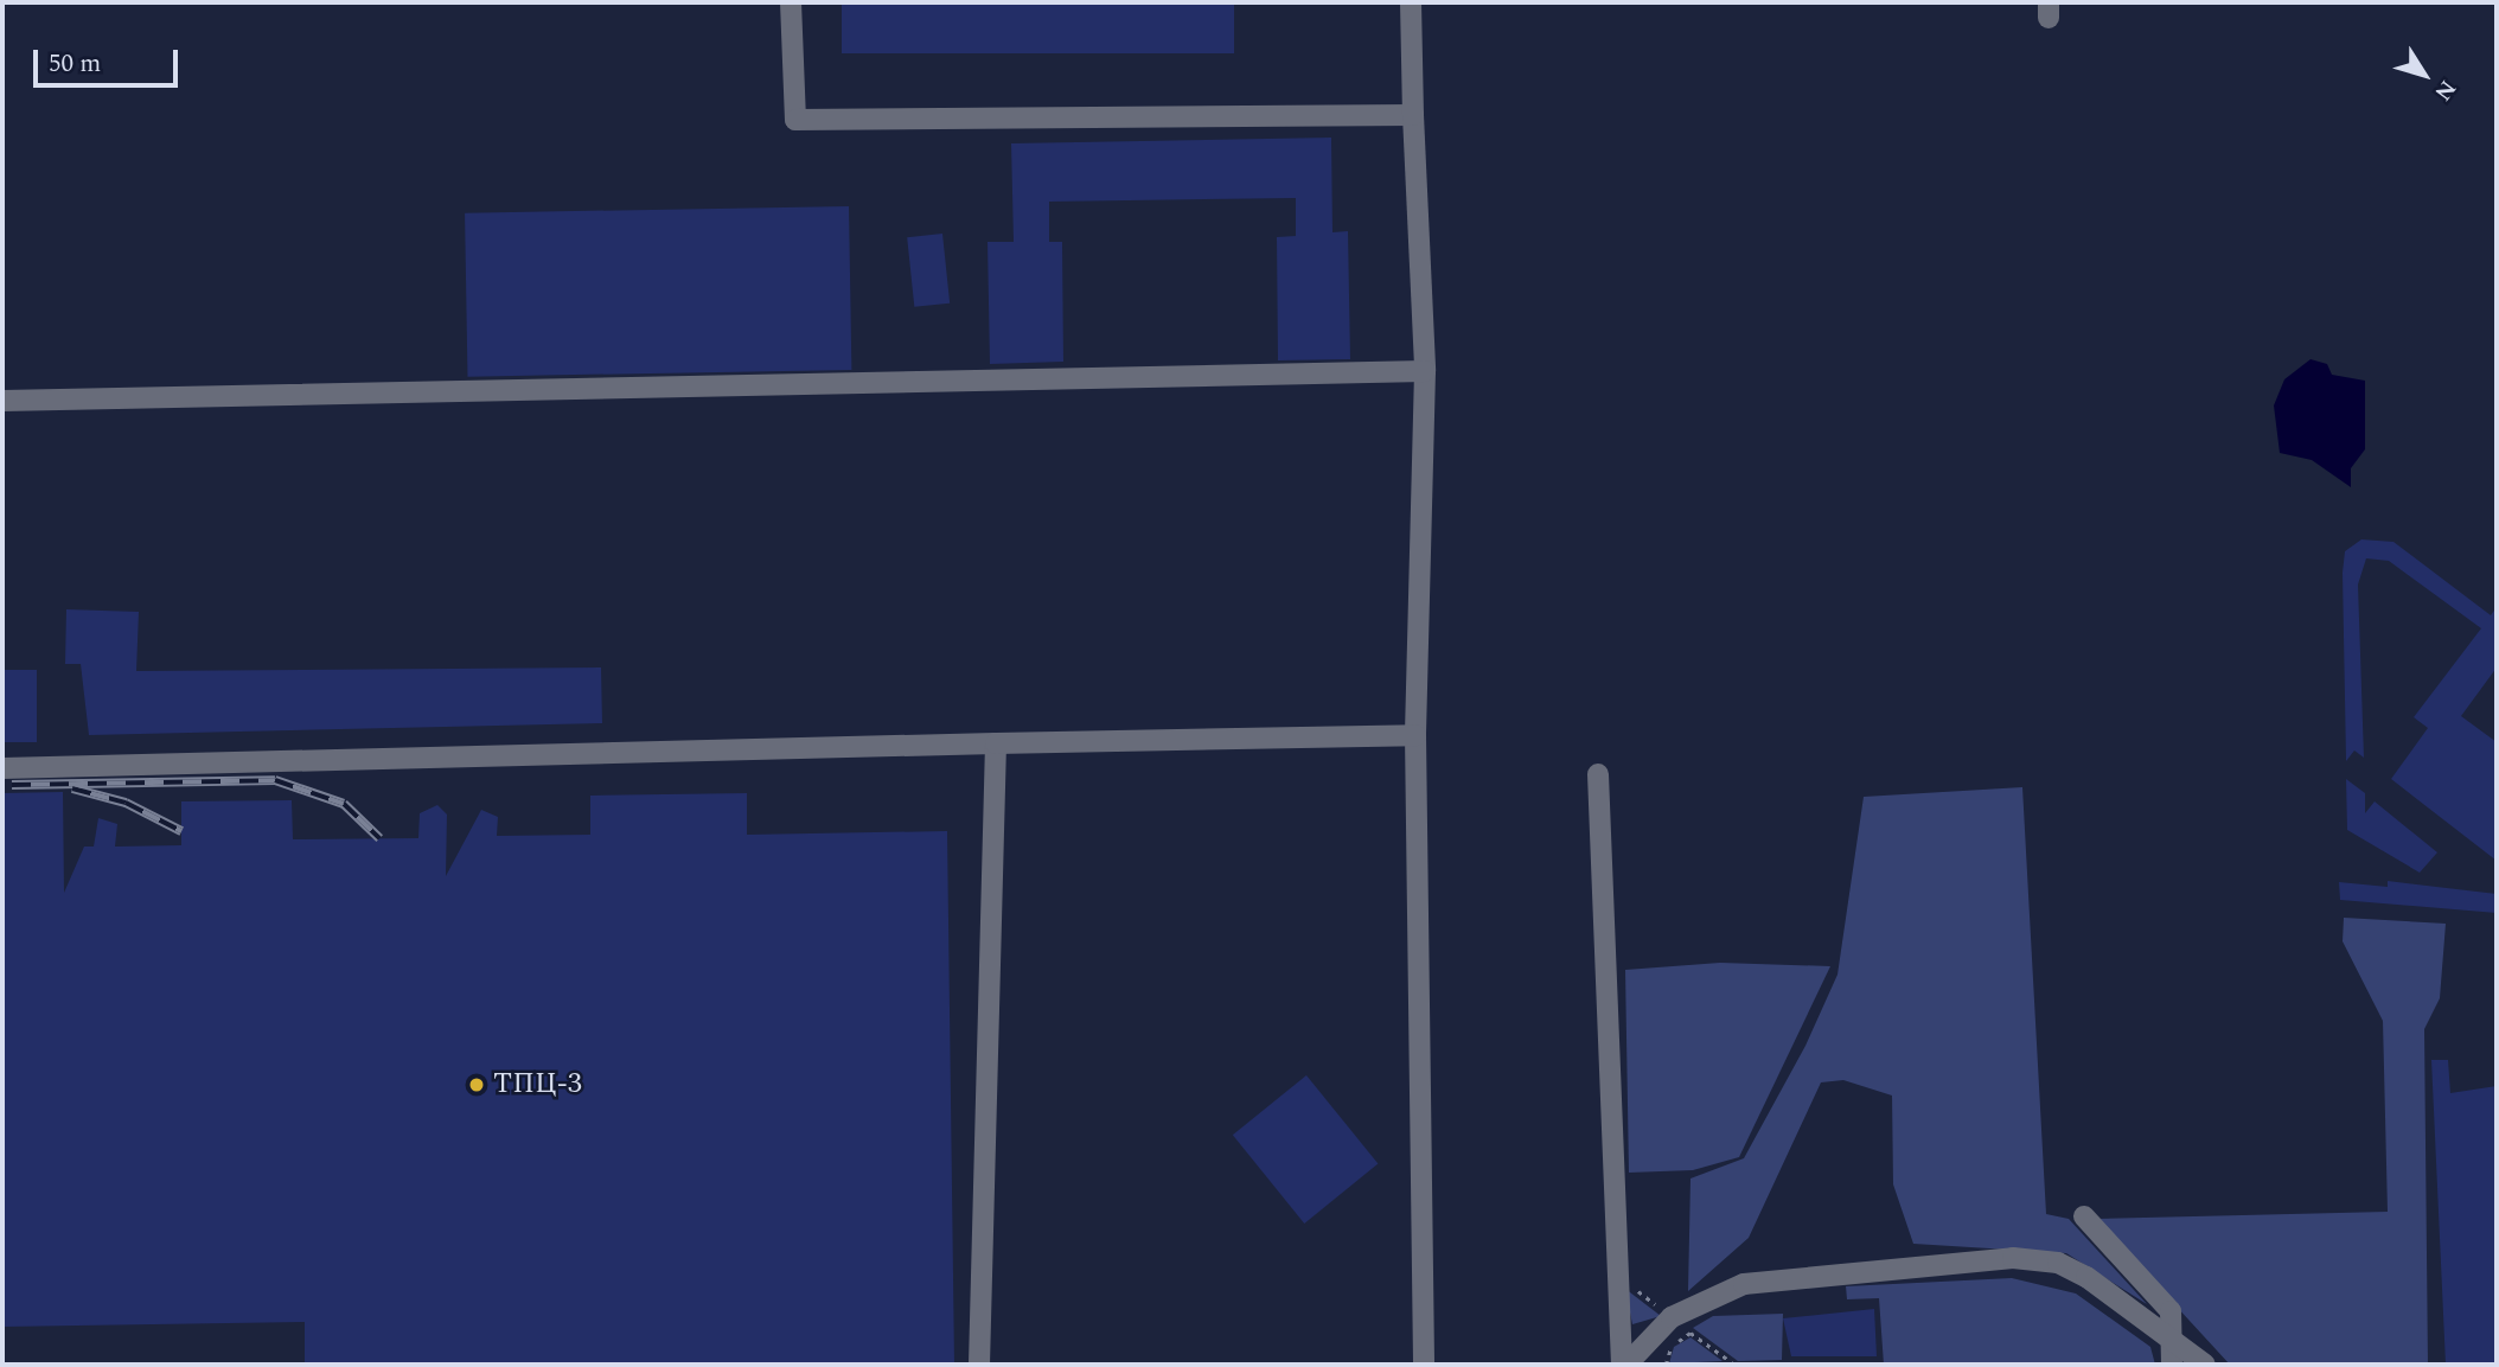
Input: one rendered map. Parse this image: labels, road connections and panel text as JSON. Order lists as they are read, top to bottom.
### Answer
{
  "places": ["ТПЦ-3"],
  "scale_bar": "50 m",
  "north": "bottom right"
}
